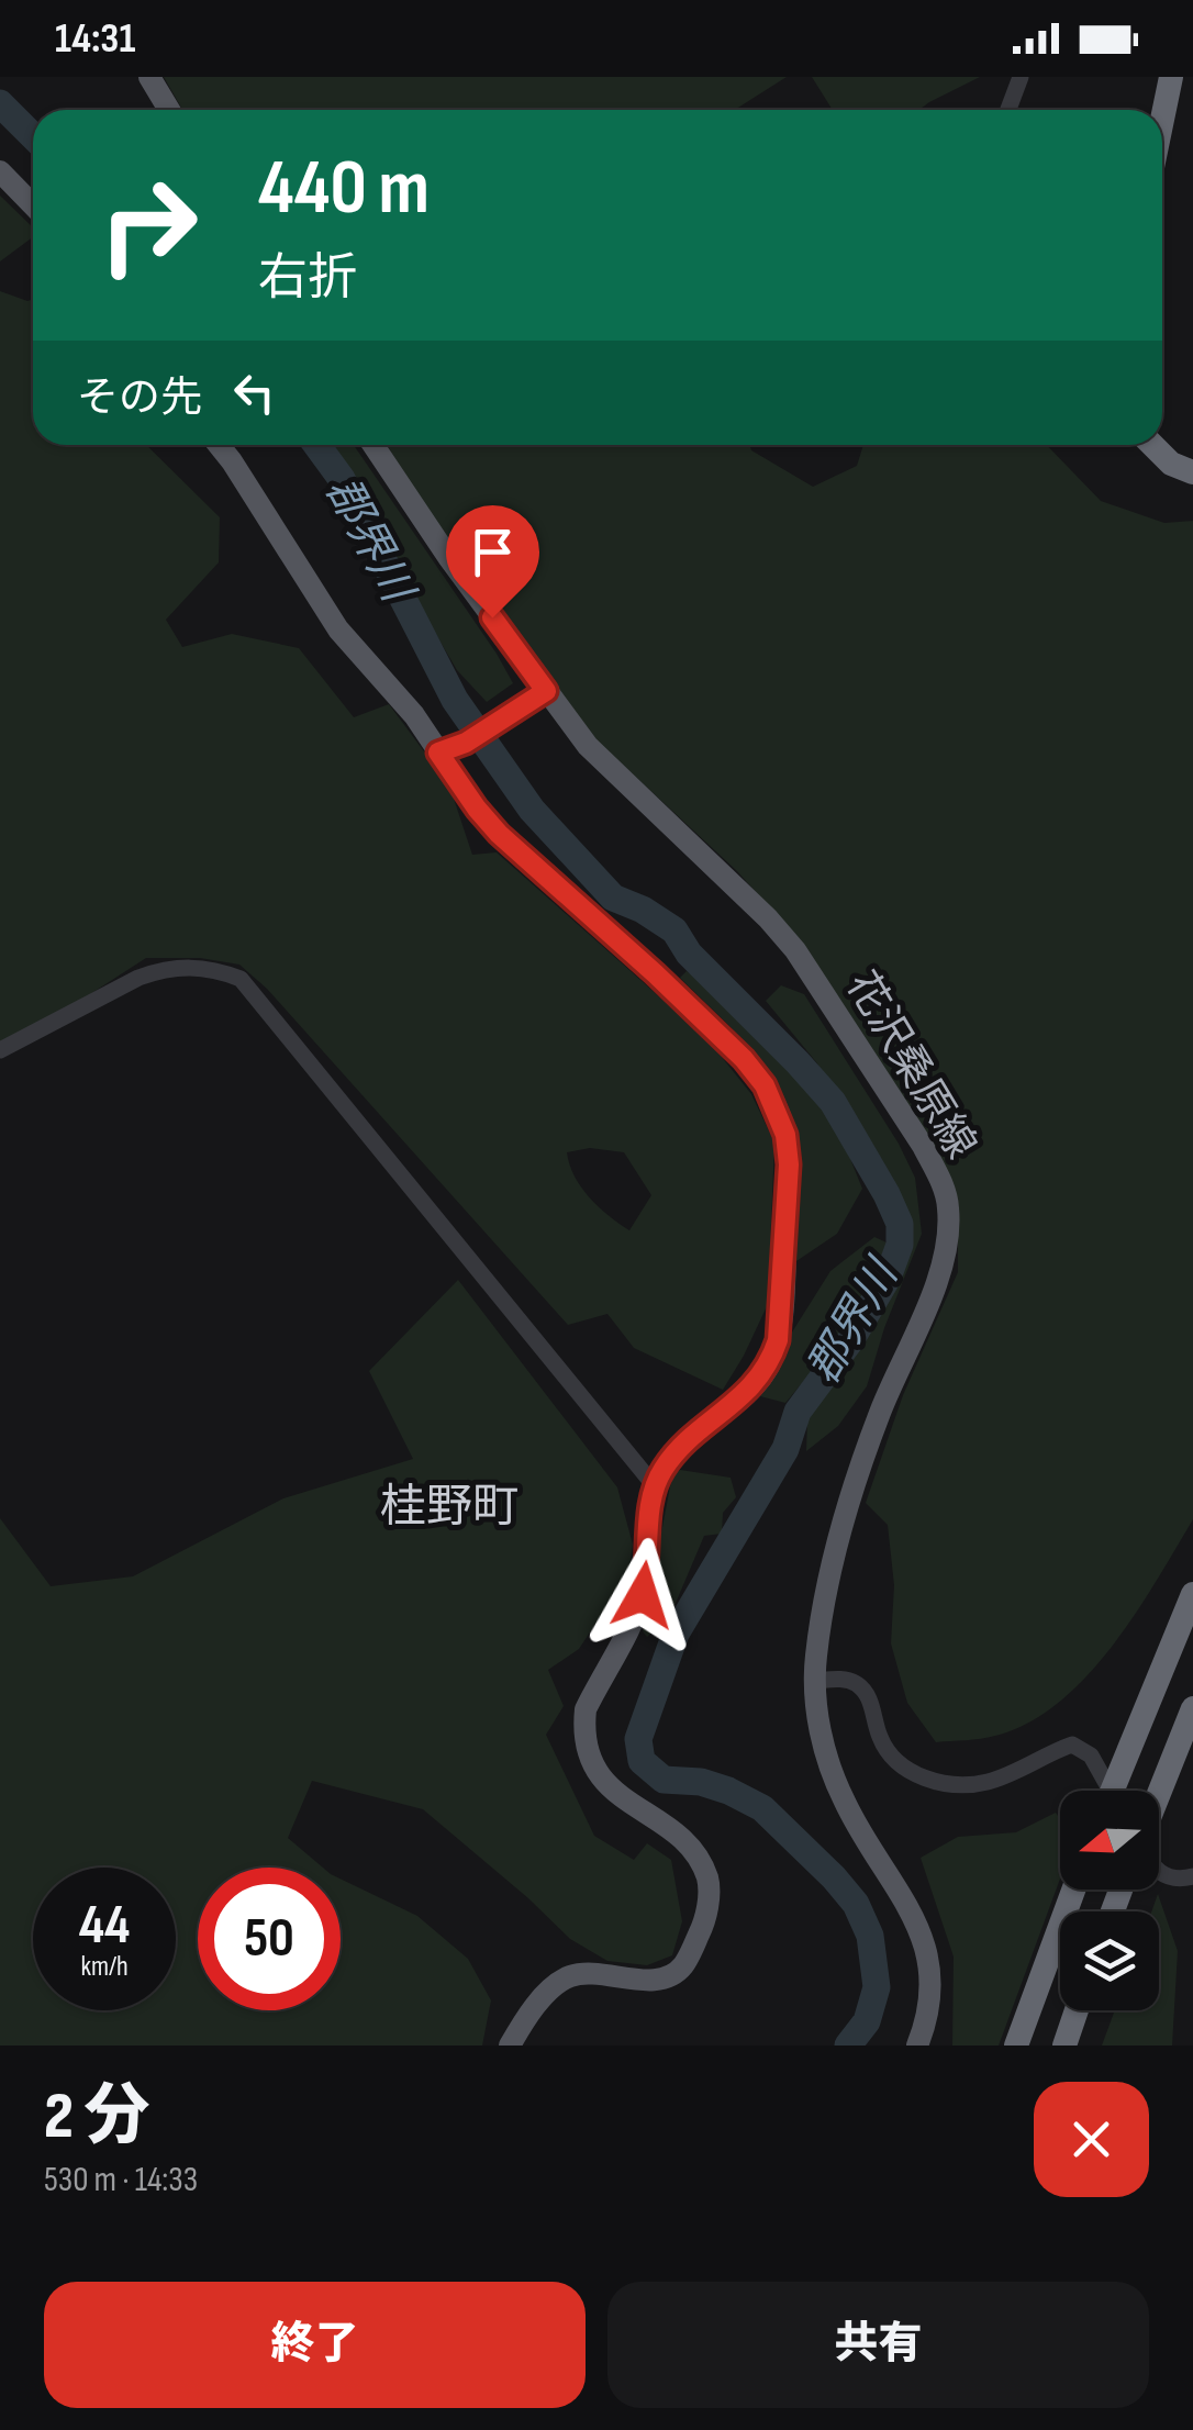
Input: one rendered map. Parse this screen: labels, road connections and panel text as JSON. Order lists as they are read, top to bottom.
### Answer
{
  "streets": {
    "main road": ["花沢桑原線"]
  },
  "districts": ["桂野町"],
  "water": ["郡界川"],
  "north": "left",
  "page": {
    "status": "14:31",
    "turn": ["440 m", "右折"],
    "then": "その先",
    "speed": "44 km/h",
    "limit": "50",
    "heading": ["2 分", "530 m · 14:33"],
    "buttons": ["終了", "共有"]
  }
}
